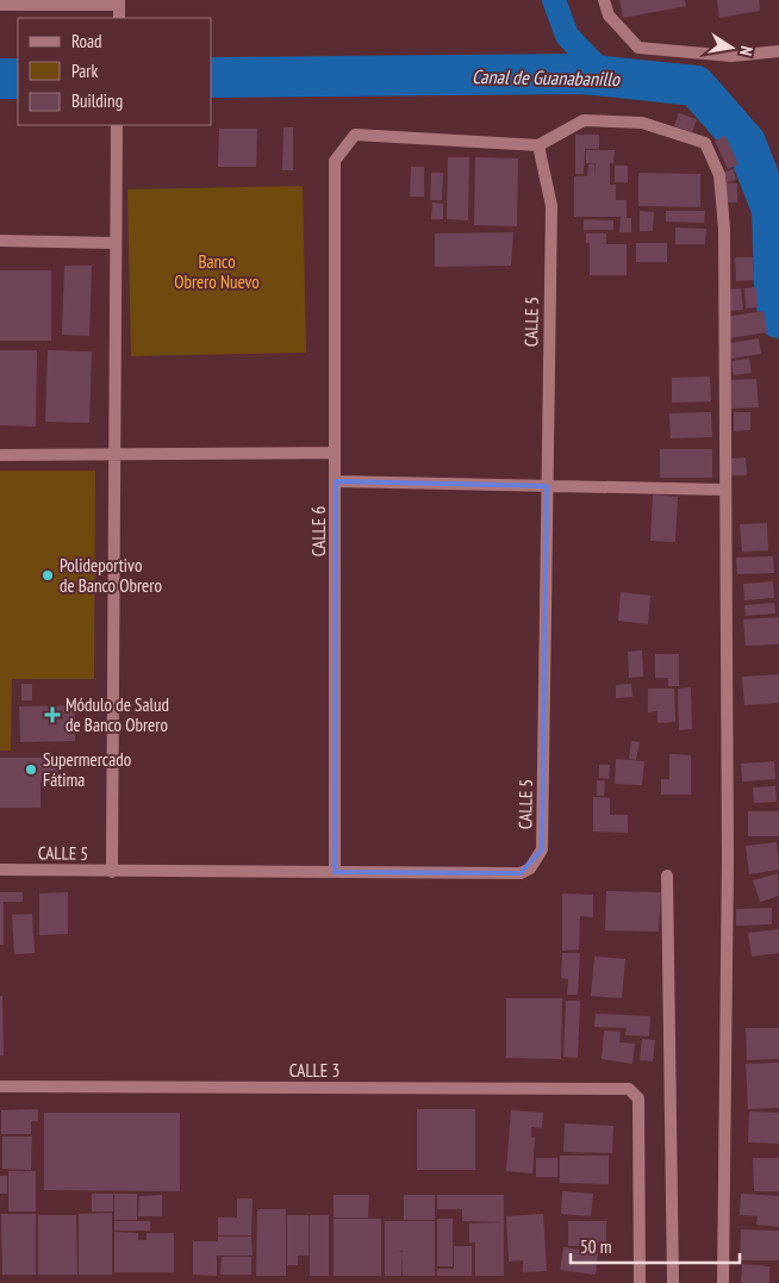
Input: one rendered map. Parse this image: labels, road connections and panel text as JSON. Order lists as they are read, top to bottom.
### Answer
{
  "streets": {
    "street": ["CALLE 5", "CALLE 6", "CALLE 3"]
  },
  "crossings": [
    ["CALLE 5", "CALLE 6"]
  ],
  "water": ["Canal de Guanabanillo"],
  "parks": ["Banco Obrero Nuevo"],
  "places": {
    "other": ["Polideportivo de Banco Obrero", "Supermercado Fátima"],
    "health": ["Módulo de Salud de Banco Obrero"]
  },
  "legend": ["Road", "Park", "Building"],
  "scale_bar": "50 m",
  "north": "right"
}
